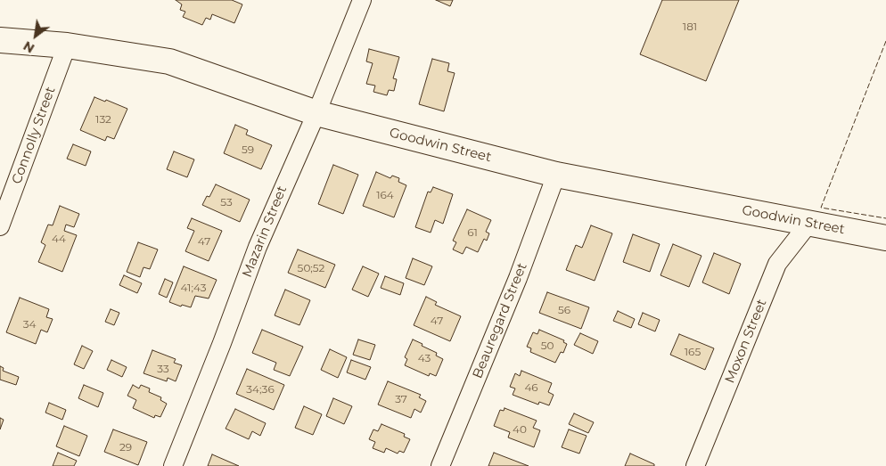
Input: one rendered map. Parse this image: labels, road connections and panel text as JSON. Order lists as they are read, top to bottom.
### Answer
{
  "streets": {
    "main road": ["Goodwin Street"],
    "street": [
      "Connolly Street",
      "Mazarin Street",
      "Beauregard Street",
      "Moxon Street"
    ]
  },
  "crossings": [
    ["Connolly Street", "Goodwin Street"],
    ["Goodwin Street", "Mazarin Street"],
    ["Goodwin Street", "Beauregard Street"],
    ["Goodwin Street", "Moxon Street"]
  ],
  "house_numbers": [
    "181",
    "132",
    "59",
    "164",
    "53",
    "61",
    "44",
    "47",
    "50;52",
    "41;43",
    "56",
    "47",
    "34",
    "50",
    "165",
    "43",
    "33",
    "46",
    "34;36",
    "37",
    "40",
    "29"
  ],
  "north": "bottom left"
}
